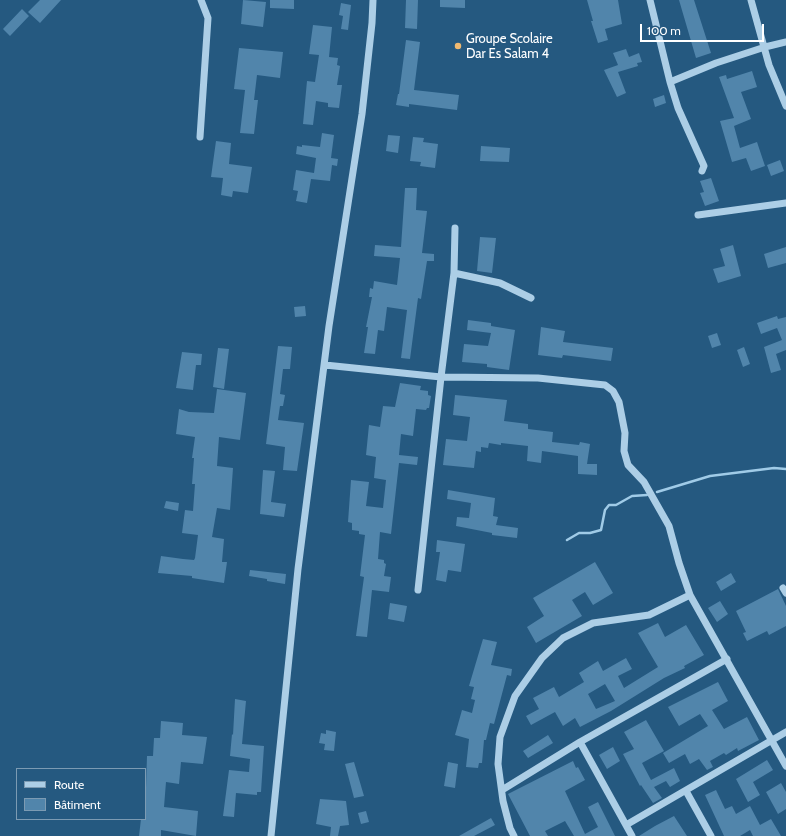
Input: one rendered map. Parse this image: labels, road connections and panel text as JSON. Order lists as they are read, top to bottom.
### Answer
{
  "places": ["Groupe Scolaire Dar Es Salam 4"],
  "legend": ["Route", "Bâtiment"],
  "scale_bar": "100 m"
}
